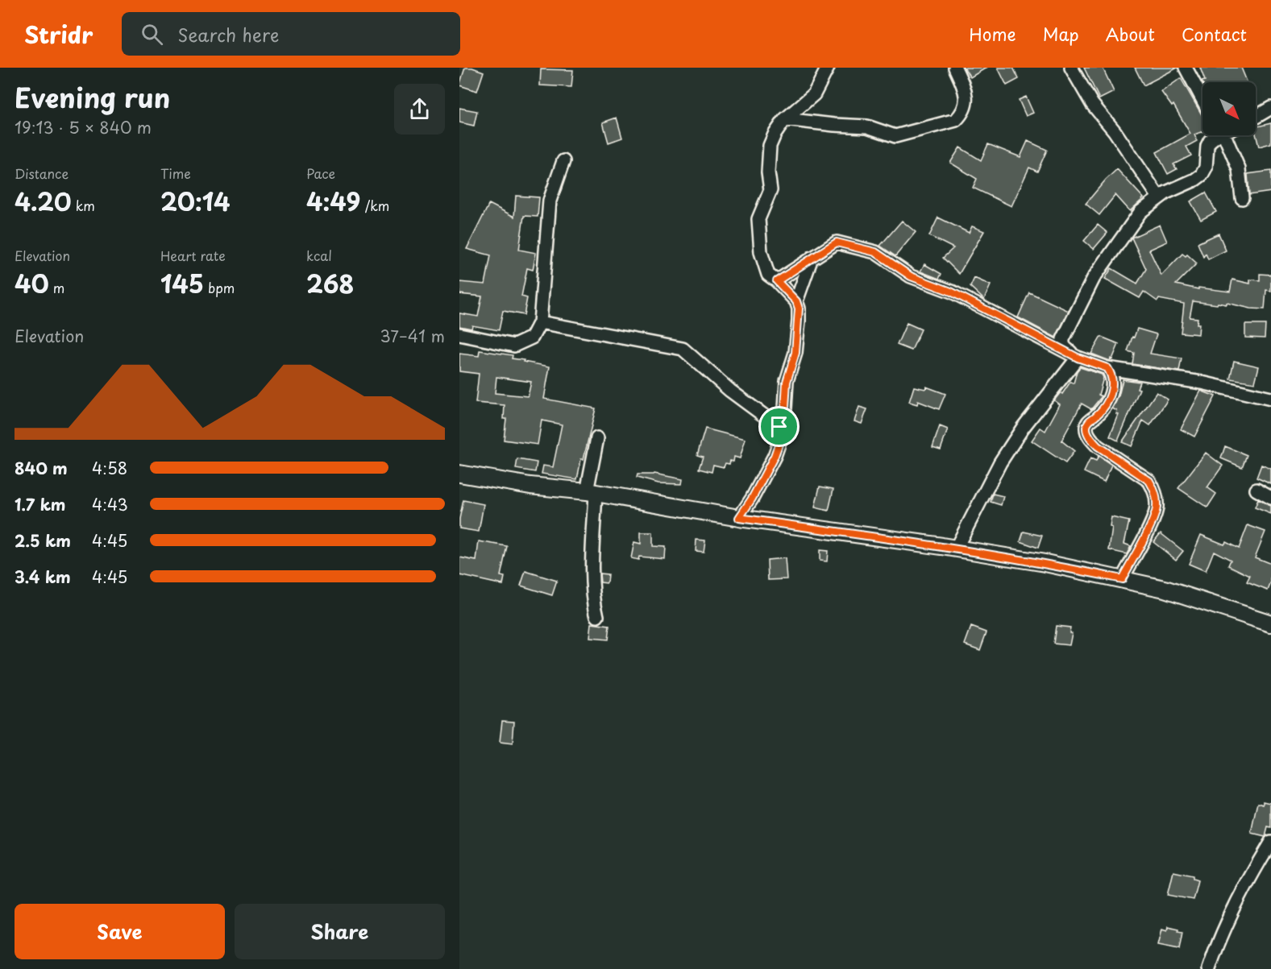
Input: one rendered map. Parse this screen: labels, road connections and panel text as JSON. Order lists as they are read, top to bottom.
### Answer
{
  "north": "bottom right",
  "page": {
    "header": "Stridr",
    "search": "Search here",
    "nav": [
      "Home",
      "Map",
      "About",
      "Contact"
    ],
    "heading": ["Evening run", "19:13 · 5 × 840 m"],
    "stats": [
      ["Distance", "4.20 km"],
      ["Time", "20:14"],
      ["Pace", "4:49 /km"],
      ["Elevation", "40 m"],
      ["Heart rate", "145 bpm"],
      ["kcal", "268"]
    ],
    "chart": ["Elevation", "37–41 m"],
    "list": [
      {
        "name": "840 m",
        "note": "4:58"
      },
      {
        "name": "1.7 km",
        "note": "4:43"
      },
      {
        "name": "2.5 km",
        "note": "4:45"
      },
      {
        "name": "3.4 km",
        "note": "4:45"
      }
    ],
    "buttons": ["Save", "Share"]
  }
}
